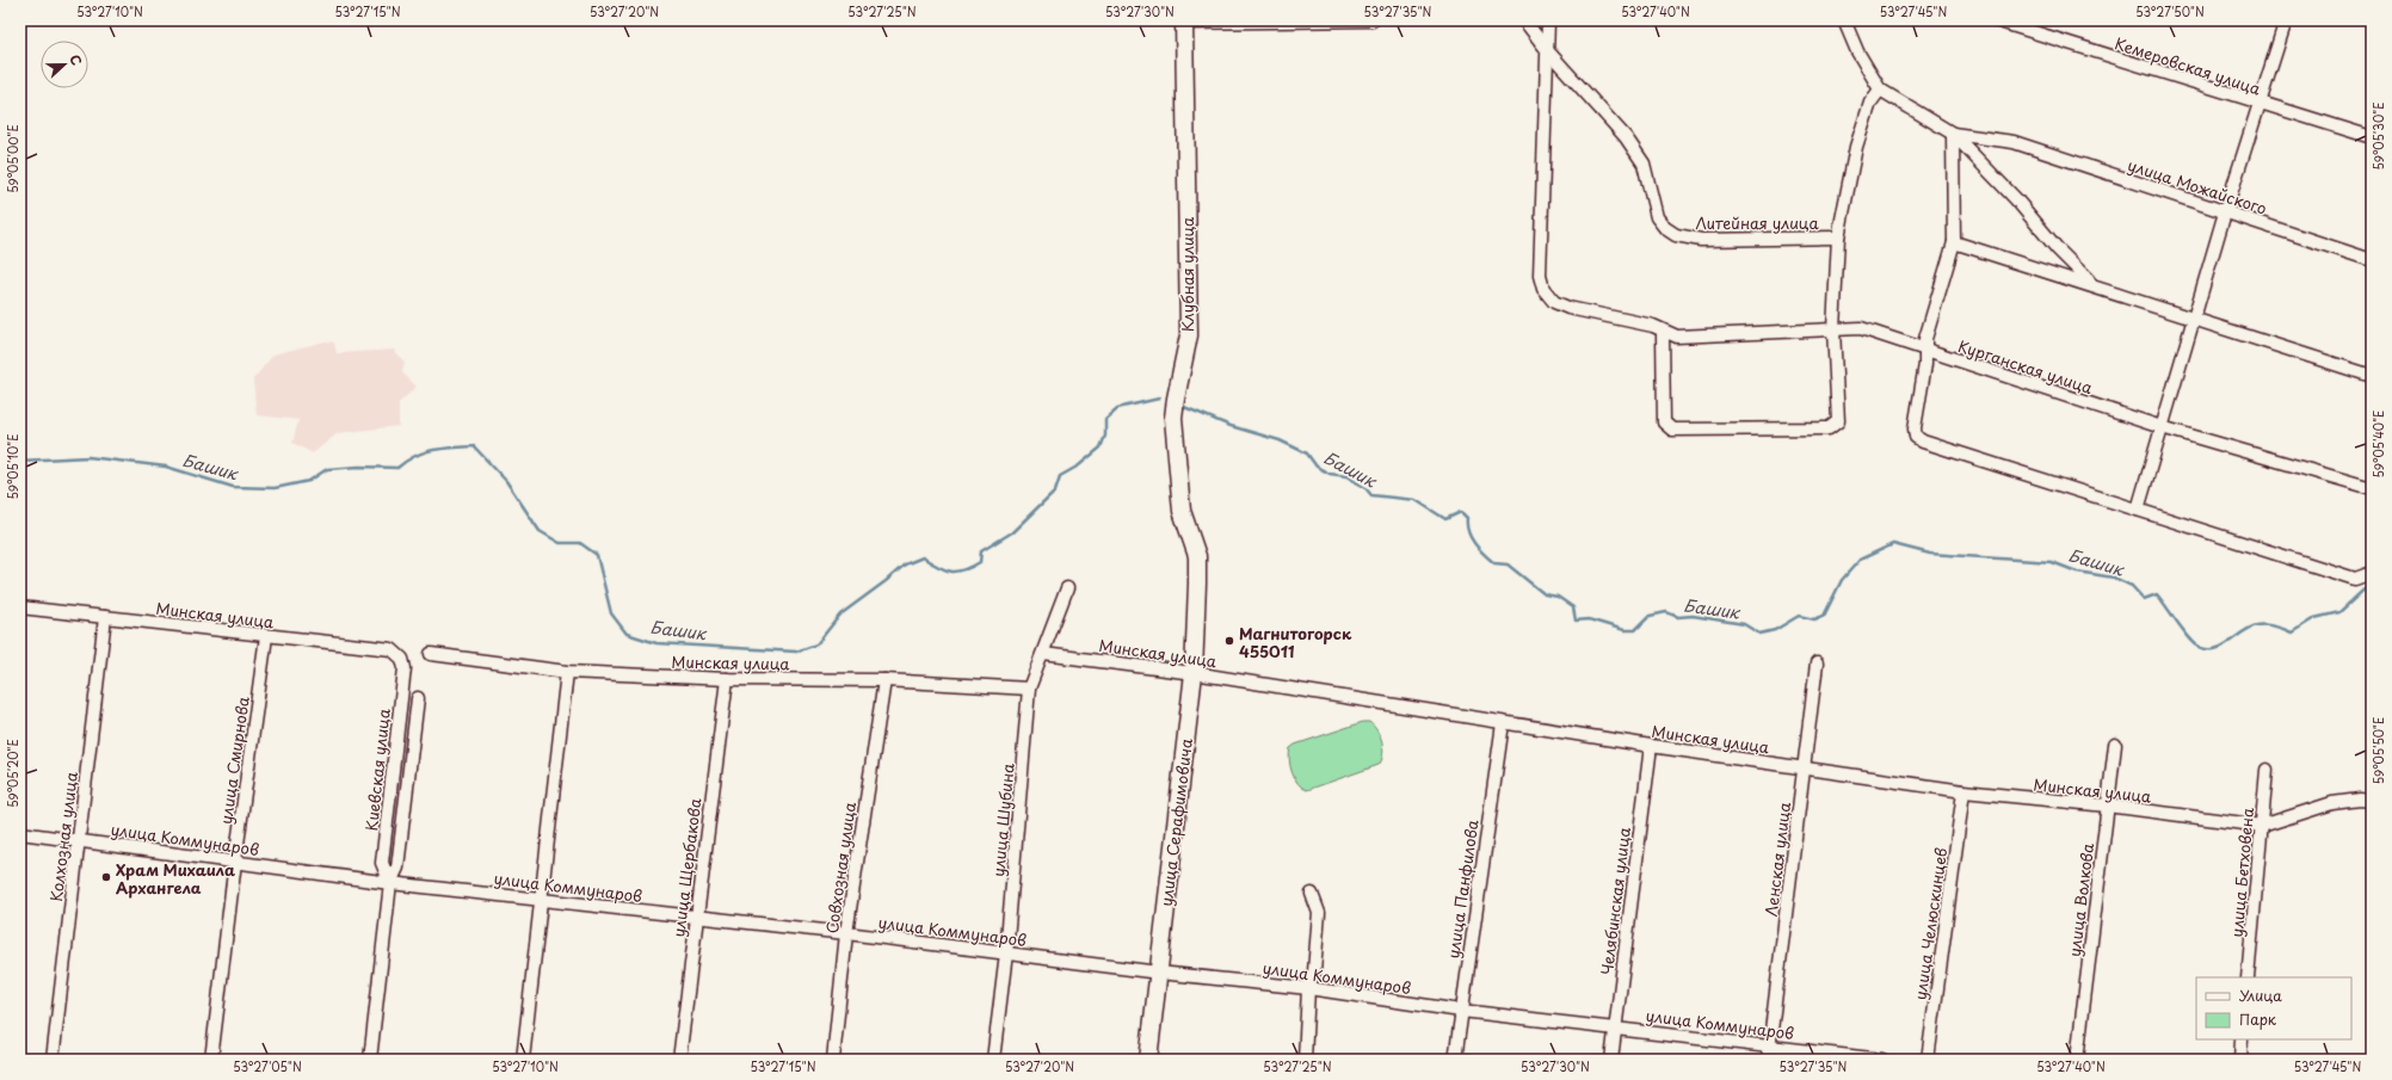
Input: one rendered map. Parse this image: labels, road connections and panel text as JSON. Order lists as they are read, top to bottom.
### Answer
{
  "streets": {
    "street": [
      "Кемеровская улица",
      "улица Можайского",
      "Литейная улица",
      "Клубная улица",
      "Курганская улица",
      "Минская улица",
      "улица Смирнова",
      "Киевская улица",
      "улица Шубина",
      "улица Серафимовича",
      "Колхозная улица",
      "улица Коммунаров",
      "Ленская улица",
      "улица Щербакова",
      "Совхозная улица",
      "улица Бетховена",
      "улица Панфилова",
      "улица Волкова",
      "Челябинская улица",
      "улица Челюскинцев"
    ]
  },
  "crossings": [
    ["Литейная улица", "Курганская улица"],
    ["Клубная улица", "улица Серафимовича"],
    ["Минская улица", "улица Смирнова"],
    ["Минская улица", "Киевская улица"],
    ["Минская улица", "улица Шубина"],
    ["Минская улица", "улица Серафимовича"],
    ["Минская улица", "Колхозная улица"],
    ["Минская улица", "Ленская улица"],
    ["Минская улица", "улица Щербакова"],
    ["Минская улица", "Совхозная улица"],
    ["Минская улица", "улица Бетховена"],
    ["Минская улица", "улица Панфилова"],
    ["Минская улица", "улица Волкова"],
    ["Минская улица", "Челябинская улица"],
    ["Минская улица", "улица Челюскинцев"],
    ["улица Смирнова", "улица Коммунаров"],
    ["Киевская улица", "улица Коммунаров"],
    ["улица Шубина", "улица Коммунаров"],
    ["улица Серафимовича", "улица Коммунаров"],
    ["Колхозная улица", "улица Коммунаров"],
    ["улица Коммунаров", "Ленская улица"],
    ["улица Коммунаров", "улица Щербакова"],
    ["улица Коммунаров", "Совхозная улица"],
    ["улица Коммунаров", "улица Панфилова"],
    ["улица Коммунаров", "Челябинская улица"]
  ],
  "water": ["Башик"],
  "places": ["Магнитогорск 455011", "Храм Михаила Архангела"],
  "legend": ["Улица", "Парк"],
  "north": "right",
  "coordinates": [
    "53°27'10\"N",
    "53°27'15\"N",
    "53°27'20\"N",
    "53°27'25\"N",
    "53°27'30\"N",
    "53°27'35\"N",
    "53°27'40\"N",
    "53°27'45\"N",
    "53°27'50\"N",
    "59°05'30\"E",
    "59°05'00\"E",
    "59°05'40\"E",
    "59°05'10\"E",
    "59°05'50\"E",
    "59°05'20\"E",
    "53°27'05\"N"
  ]
}
